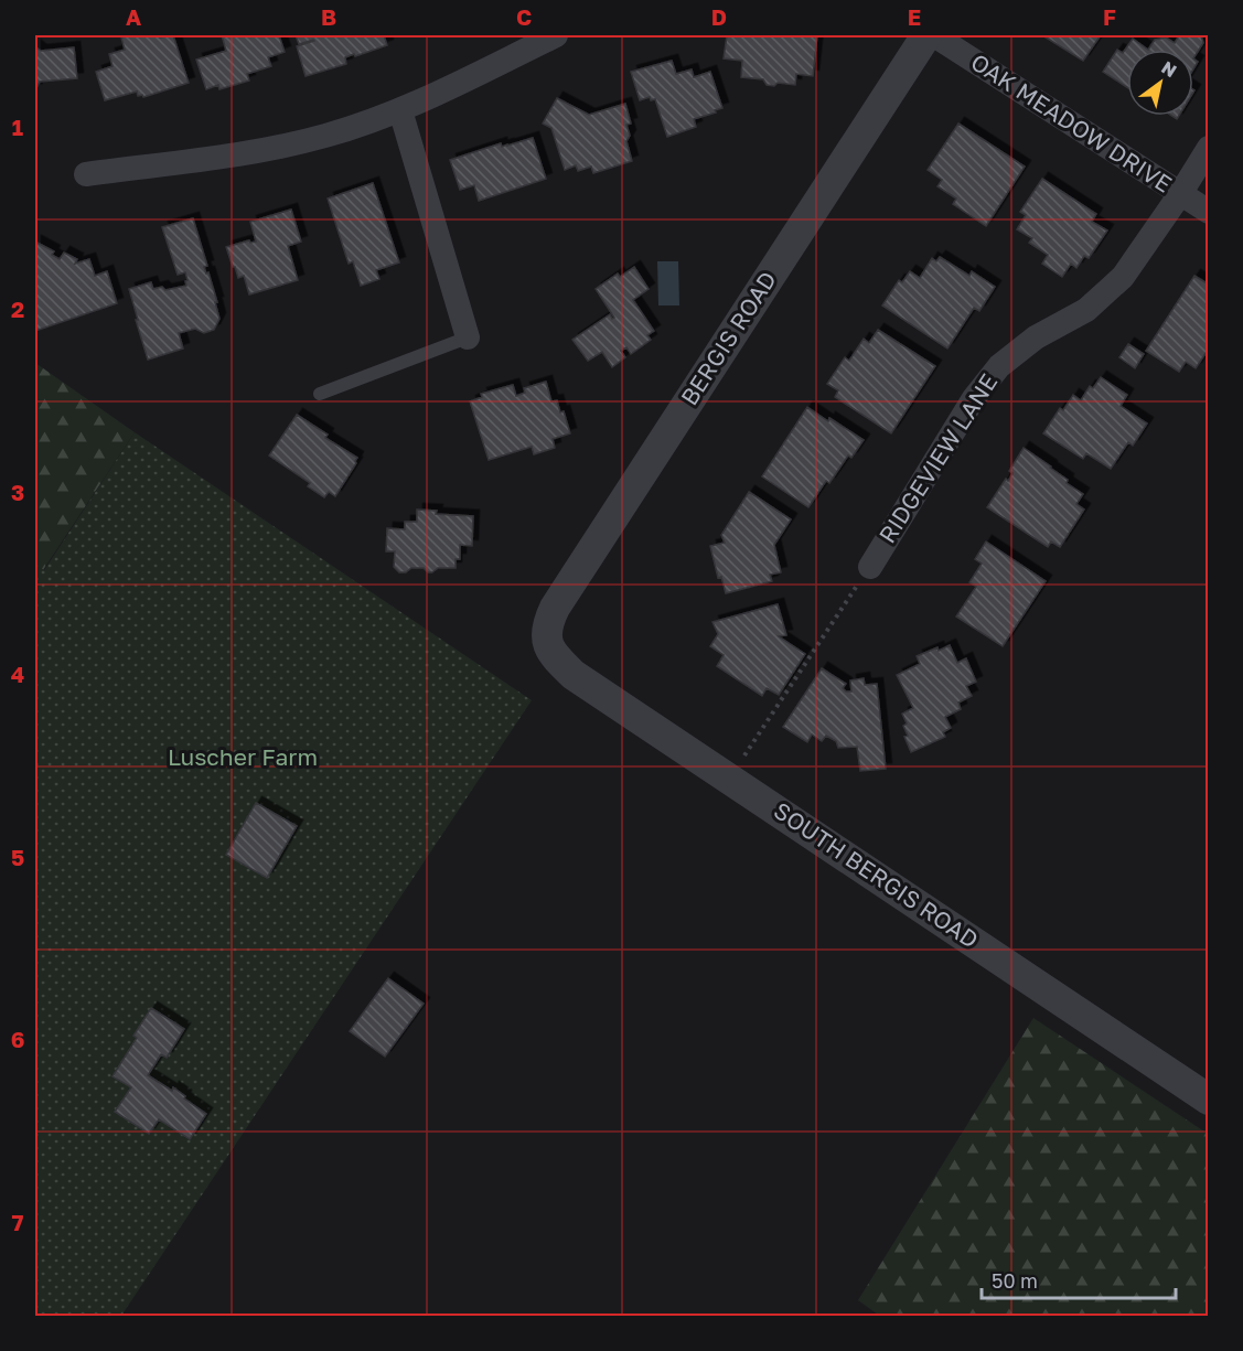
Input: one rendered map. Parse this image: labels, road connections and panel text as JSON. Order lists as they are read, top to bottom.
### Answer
{
  "streets": {
    "street": [
      "OAK MEADOW DRIVE",
      "BERGIS ROAD",
      "RIDGEVIEW LANE",
      "SOUTH BERGIS ROAD"
    ]
  },
  "crossings": [
    ["OAK MEADOW DRIVE", "RIDGEVIEW LANE"],
    ["BERGIS ROAD", "SOUTH BERGIS ROAD"]
  ],
  "parks": ["Luscher Farm"],
  "scale_bar": "50 m",
  "north": "top right",
  "grid": {
    "columns": [
      "A",
      "B",
      "C",
      "D",
      "E",
      "F"
    ],
    "rows": [
      "1",
      "2",
      "3",
      "4",
      "5",
      "6",
      "7"
    ]
  }
}
